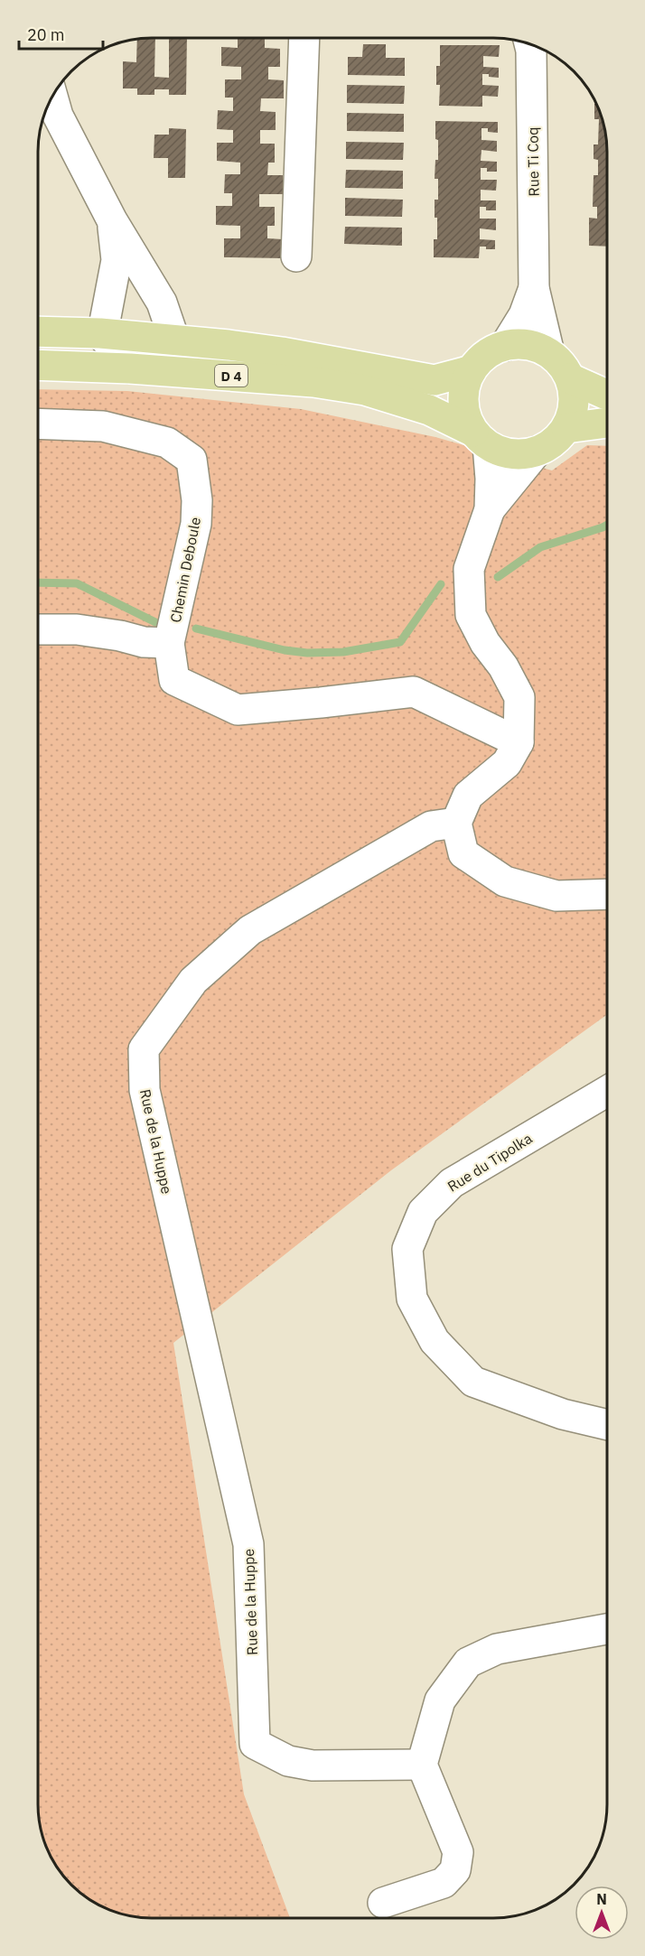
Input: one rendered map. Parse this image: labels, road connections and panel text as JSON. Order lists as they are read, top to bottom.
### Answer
{
  "streets": {
    "main road": ["D 4"],
    "street": [
      "Rue Ti Coq",
      "Chemin Deboule",
      "Rue de la Huppe",
      "Rue du Tipolka"
    ]
  },
  "crossings": [
    ["Rue Ti Coq", "D 4"]
  ],
  "scale_bar": "20 m",
  "north": "top"
}
